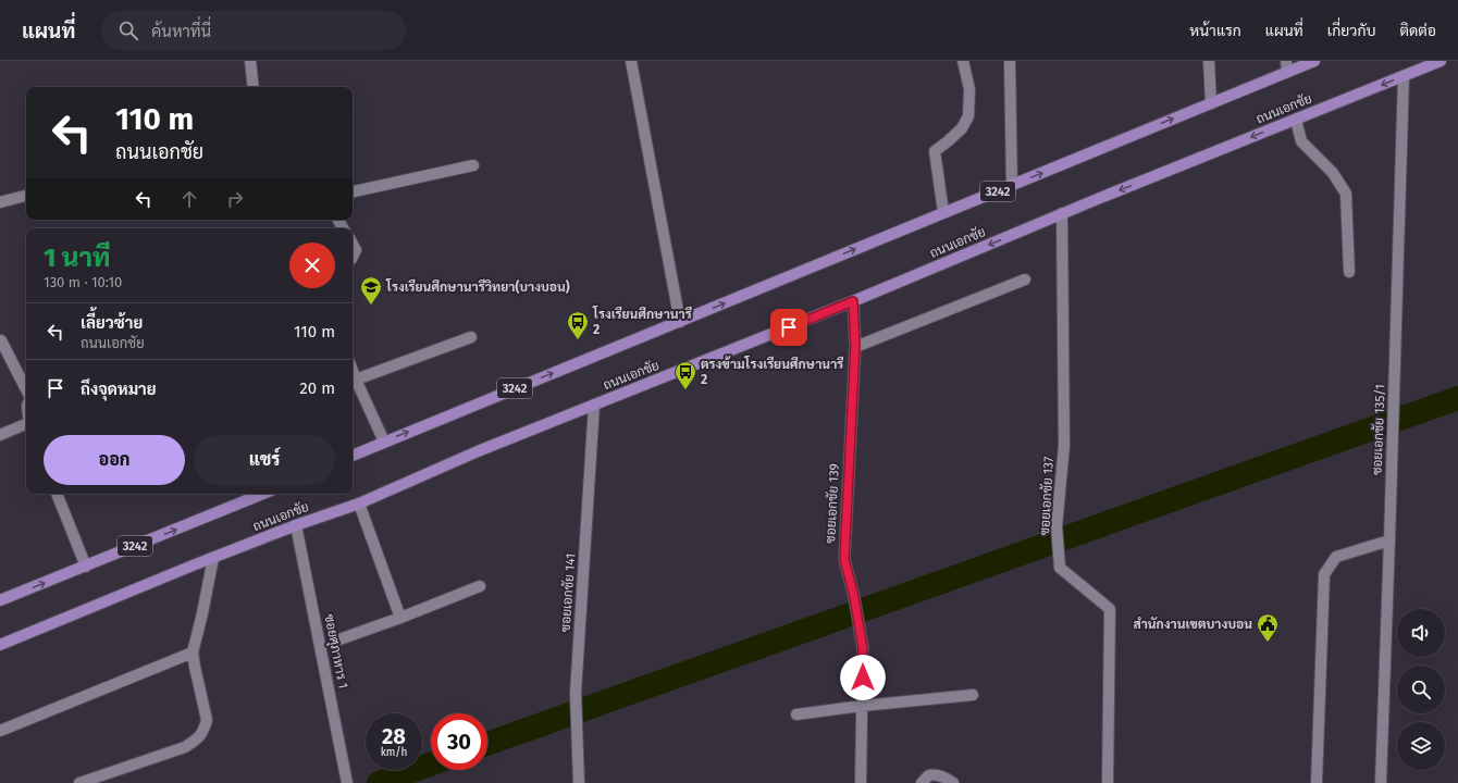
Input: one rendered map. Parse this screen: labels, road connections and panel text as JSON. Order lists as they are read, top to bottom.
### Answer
{
  "streets": {
    "main road": ["ถนนเอกชัย", "3242"],
    "street": [
      "ซอยเอกชัย 135/1",
      "ซอยเอกชัย 137",
      "ซอยเอกชัย 139",
      "ซอยเอกชัย 141",
      "ซอยศุภาหาร 1"
    ]
  },
  "crossings": [
    ["ถนนเอกชัย", "ซอยเอกชัย 135/1"],
    ["ถนนเอกชัย", "ซอยเอกชัย 137"],
    ["ถนนเอกชัย", "ซอยเอกชัย 139"],
    ["ถนนเอกชัย", "ซอยเอกชัย 141"],
    ["ถนนเอกชัย", "ซอยศุภาหาร 1"]
  ],
  "places": {
    "school or university": ["โรงเรียนศึกษานารีวิทยา(บางบอน)"],
    "bus stop": ["โรงเรียนศึกษานารี 2", "ตรงข้ามโรงเรียนศึกษานารี 2"],
    "public building": ["สำนักงานเขตบางบอน"]
  },
  "page": {
    "header": "แผนที่",
    "search": "ค้นหาที่นี่",
    "nav": [
      "หน้าแรก",
      "แผนที่",
      "เกี่ยวกับ",
      "ติดต่อ"
    ],
    "turn": ["110 m", "ถนนเอกชัย"],
    "heading": ["1 นาที", "130 m · 10:10"],
    "list": [
      {
        "name": "เลี้ยวซ้าย",
        "note": "ถนนเอกชัย",
        "value": "110 m"
      },
      {
        "name": "ถึงจุดหมาย",
        "value": "20 m"
      }
    ],
    "buttons": ["ออก", "แชร์"],
    "speed": "28 km/h",
    "limit": "30"
  }
}
